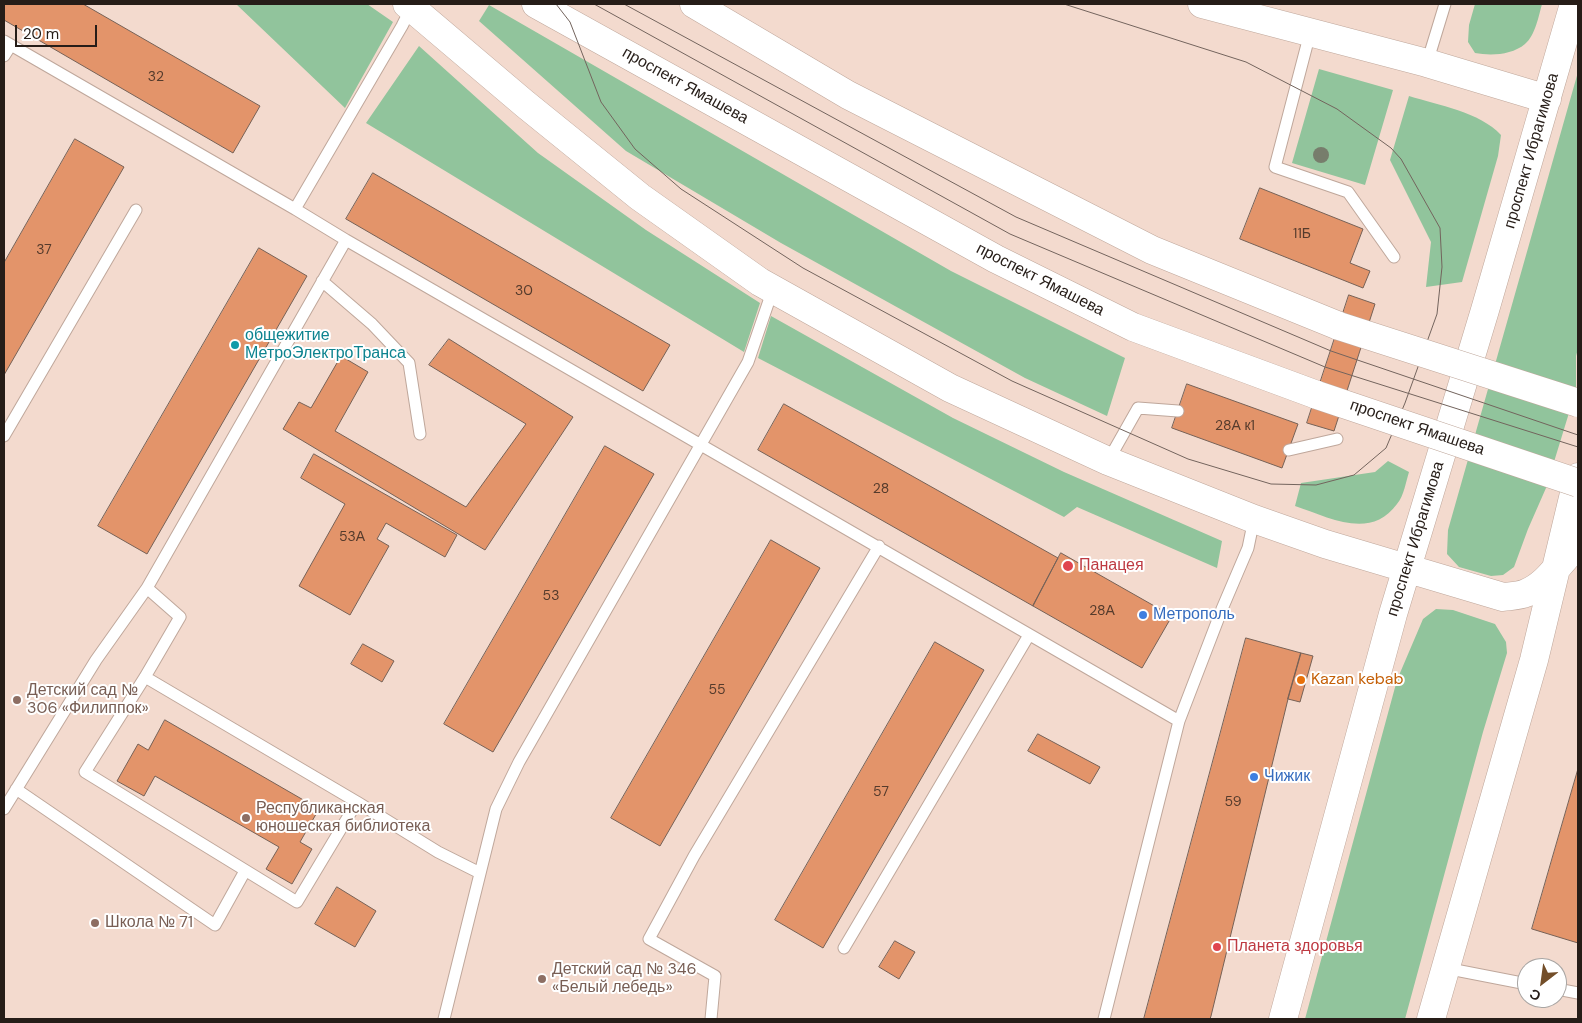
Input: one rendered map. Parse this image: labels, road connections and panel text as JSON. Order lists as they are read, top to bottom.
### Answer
{
  "streets": {
    "main road": ["проспект Ямашева", "проспект Ибрагимова"]
  },
  "places": [
    "общежитие МетроЭлектроТранса",
    "Панацея",
    "Метрополь",
    "Kazan kebab",
    "Детский сад № 306 «Филиппок»",
    "Чижик",
    "Республиканская юношеская библиотека",
    "Школа № 71",
    "Планета здоровья",
    "Детский сад № 346 «Белый лебедь»"
  ],
  "house_numbers": [
    "32",
    "11Б",
    "37",
    "30",
    "28А к1",
    "28",
    "53А",
    "53",
    "28А",
    "55",
    "57",
    "59"
  ],
  "scale_bar": "20 m",
  "north": "bottom left"
}
